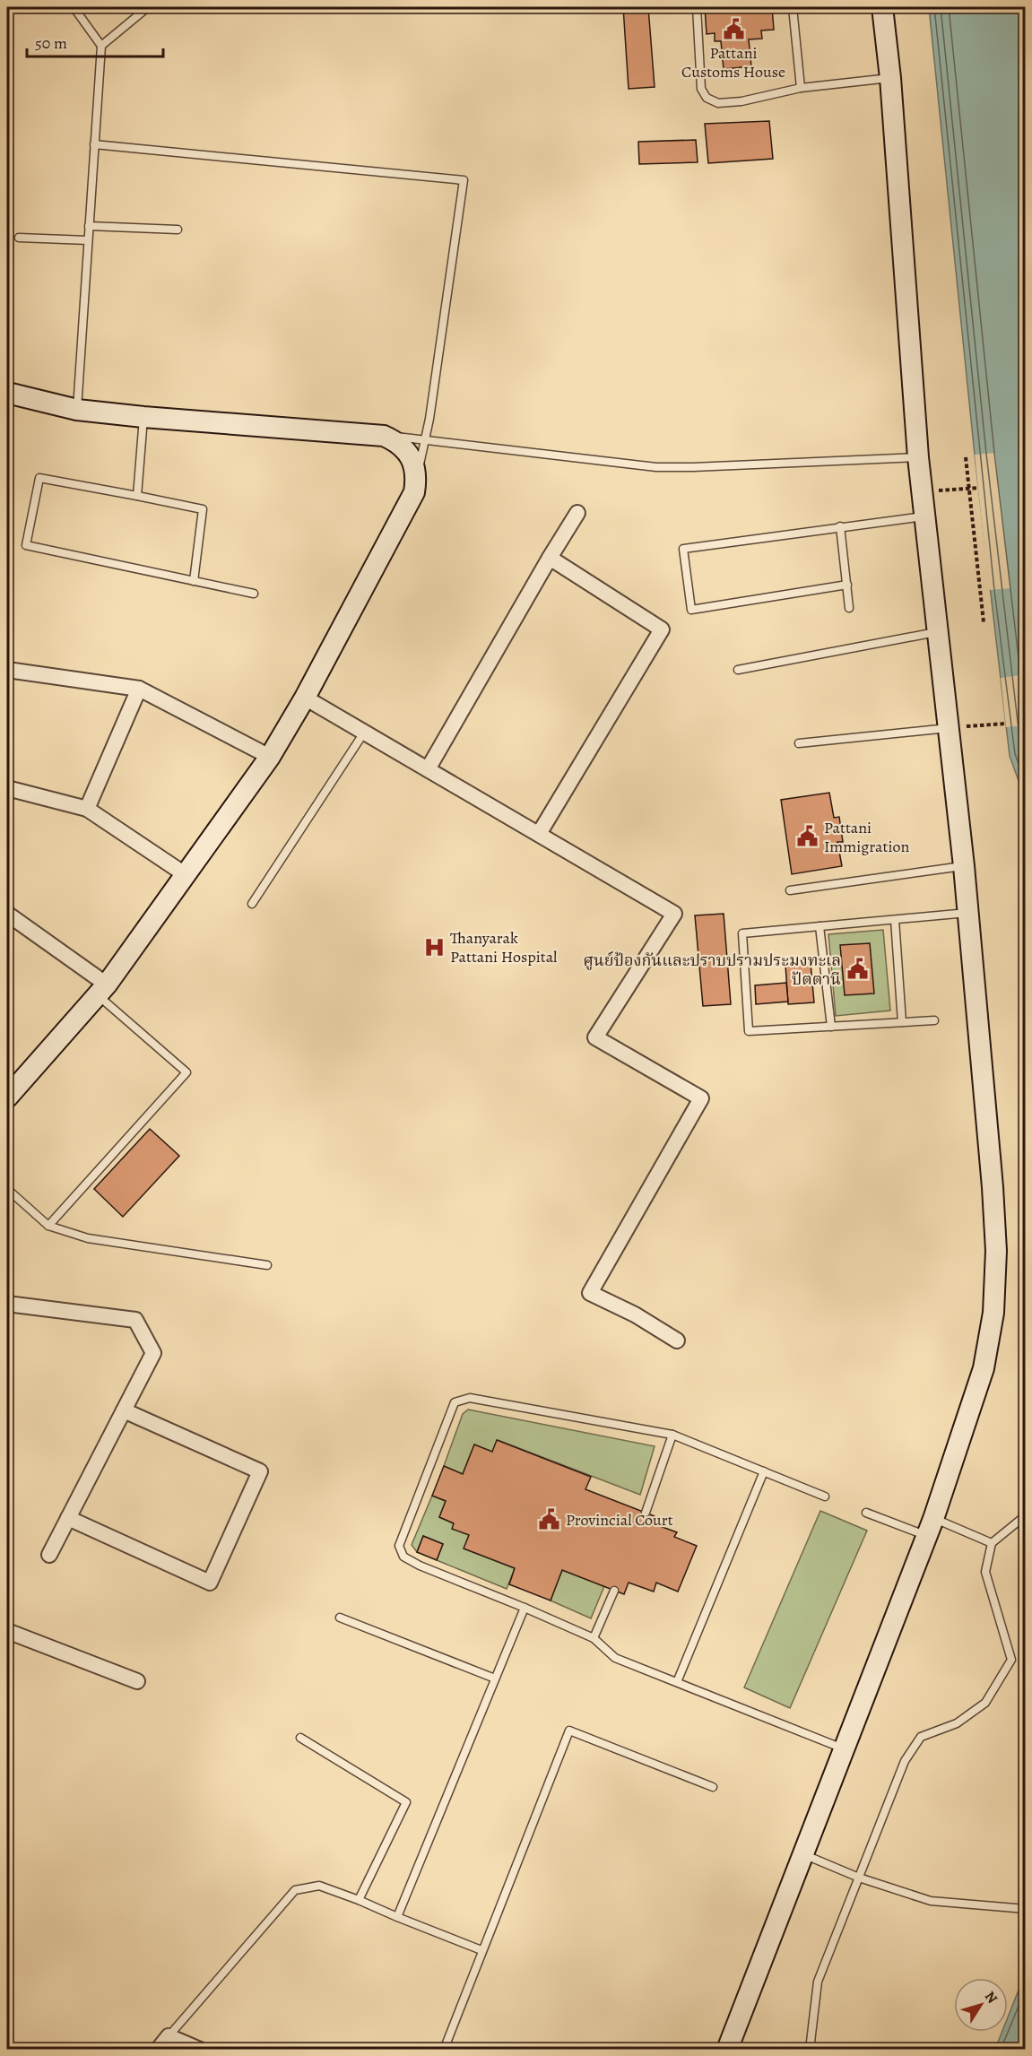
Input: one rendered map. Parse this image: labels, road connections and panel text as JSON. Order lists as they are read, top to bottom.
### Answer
{
  "places": {
    "public building": [
      "Pattani Customs House",
      "Pattani Immigration",
      "ศูนย์ป้องกันและปราบปรามประมงทะเล ปัตตานี",
      "Provincial Court"
    ],
    "hospital": ["Thanyarak Pattani Hospital"]
  },
  "scale_bar": "50 m",
  "north": "top right"
}
